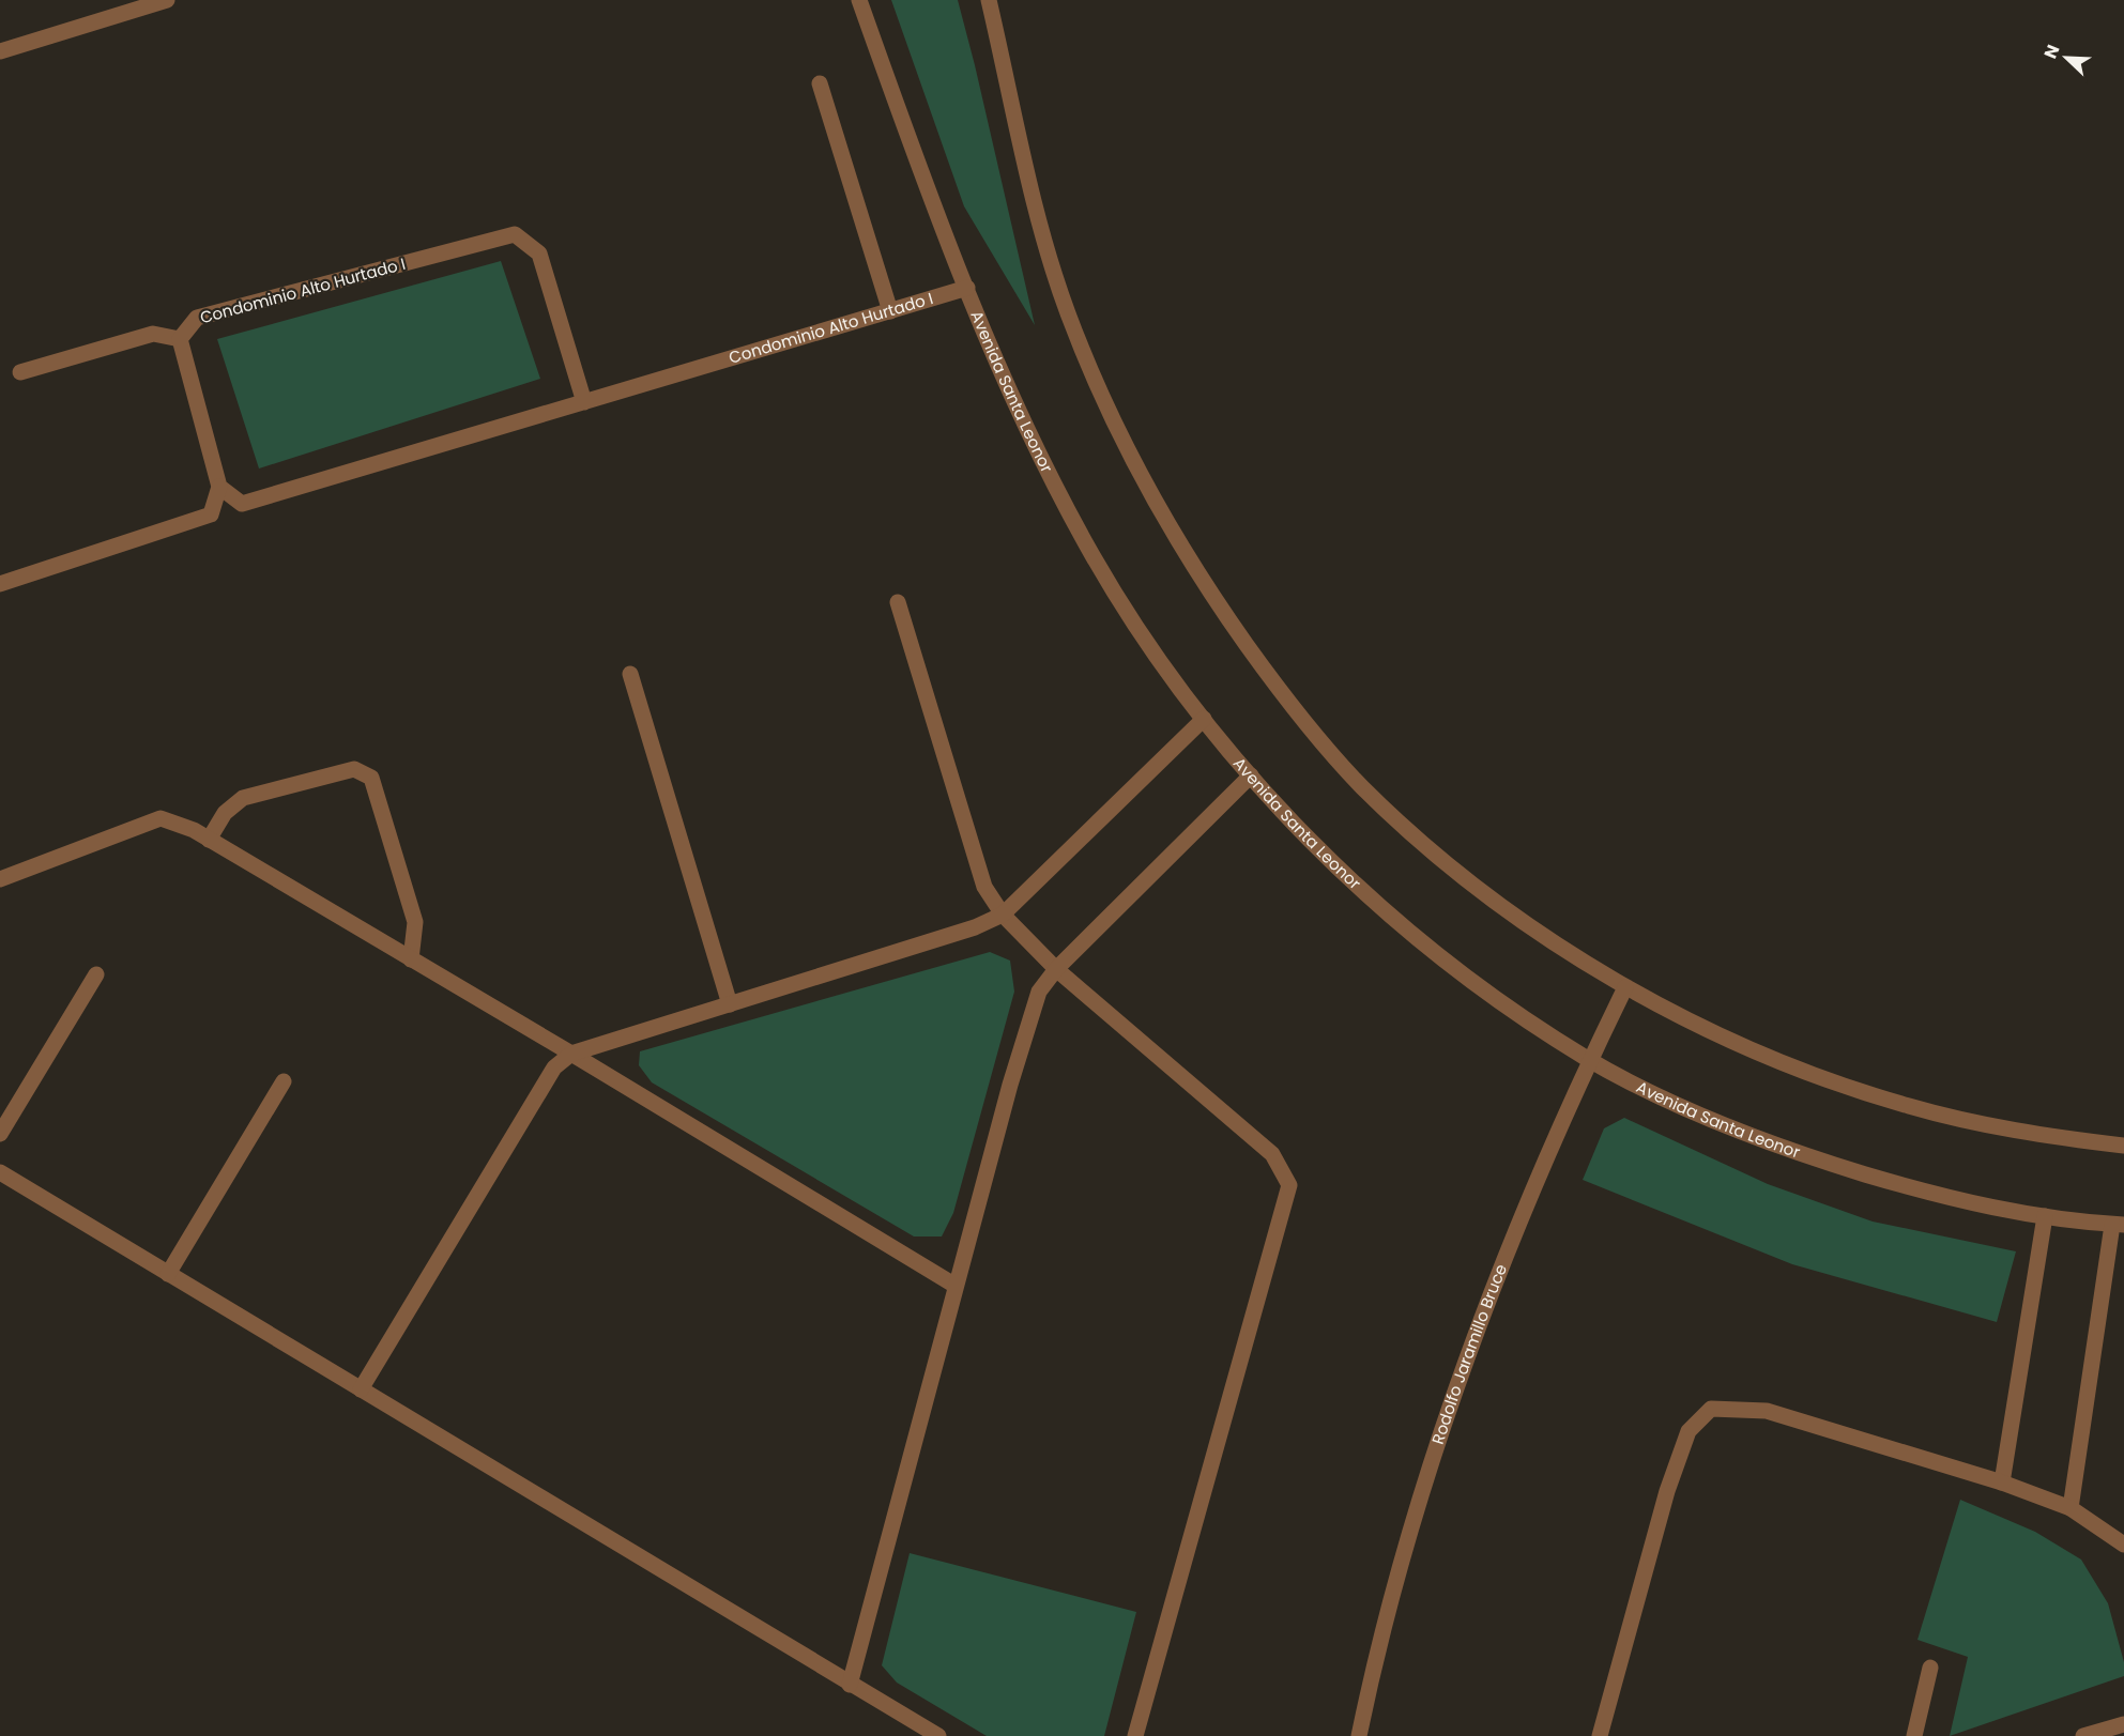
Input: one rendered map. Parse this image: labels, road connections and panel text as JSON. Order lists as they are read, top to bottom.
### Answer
{
  "streets": {
    "street": ["Condominio Alto Hurtado I", "Avenida Santa Leonor", "Rodolfo Jaramillo Bruce"]
  },
  "crossings": [
    ["Condominio Alto Hurtado I", "Avenida Santa Leonor"],
    ["Avenida Santa Leonor", "Rodolfo Jaramillo Bruce"]
  ],
  "north": "top left"
}
